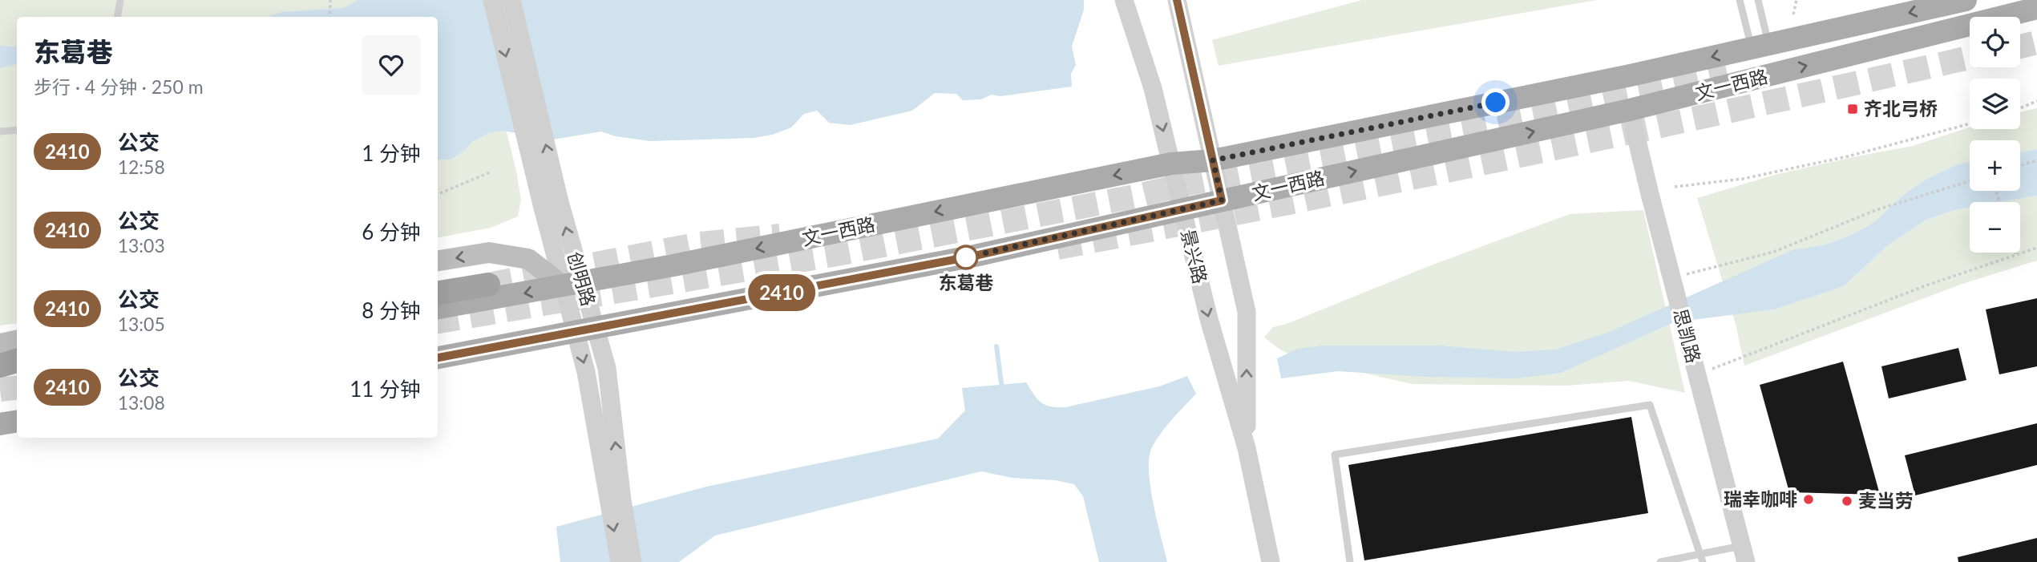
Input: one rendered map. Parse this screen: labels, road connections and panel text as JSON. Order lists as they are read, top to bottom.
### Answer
{
  "streets": {
    "main road": ["文一西路"],
    "street": ["景兴路", "创明路", "思凯路"]
  },
  "crossings": [
    ["文一西路", "景兴路"],
    ["文一西路", "创明路"],
    ["文一西路", "思凯路"]
  ],
  "places": {
    "transit": ["齐北弓桥"],
    "other": ["东葛巷", "瑞幸咖啡", "麦当劳"]
  },
  "lines": ["bus line 2410"],
  "page": {
    "on_map": "2410",
    "map_buttons": ["+", "−"],
    "heading": ["东葛巷", "步行 · 4 分钟 · 250 m"],
    "list": [
      {
        "mark": "2410",
        "name": "公交",
        "note": "12:58",
        "value": "1 分钟"
      },
      {
        "mark": "2410",
        "name": "公交",
        "note": "13:03",
        "value": "6 分钟"
      },
      {
        "mark": "2410",
        "name": "公交",
        "note": "13:05",
        "value": "8 分钟"
      },
      {
        "mark": "2410",
        "name": "公交",
        "note": "13:08",
        "value": "11 分钟"
      }
    ]
  }
}
